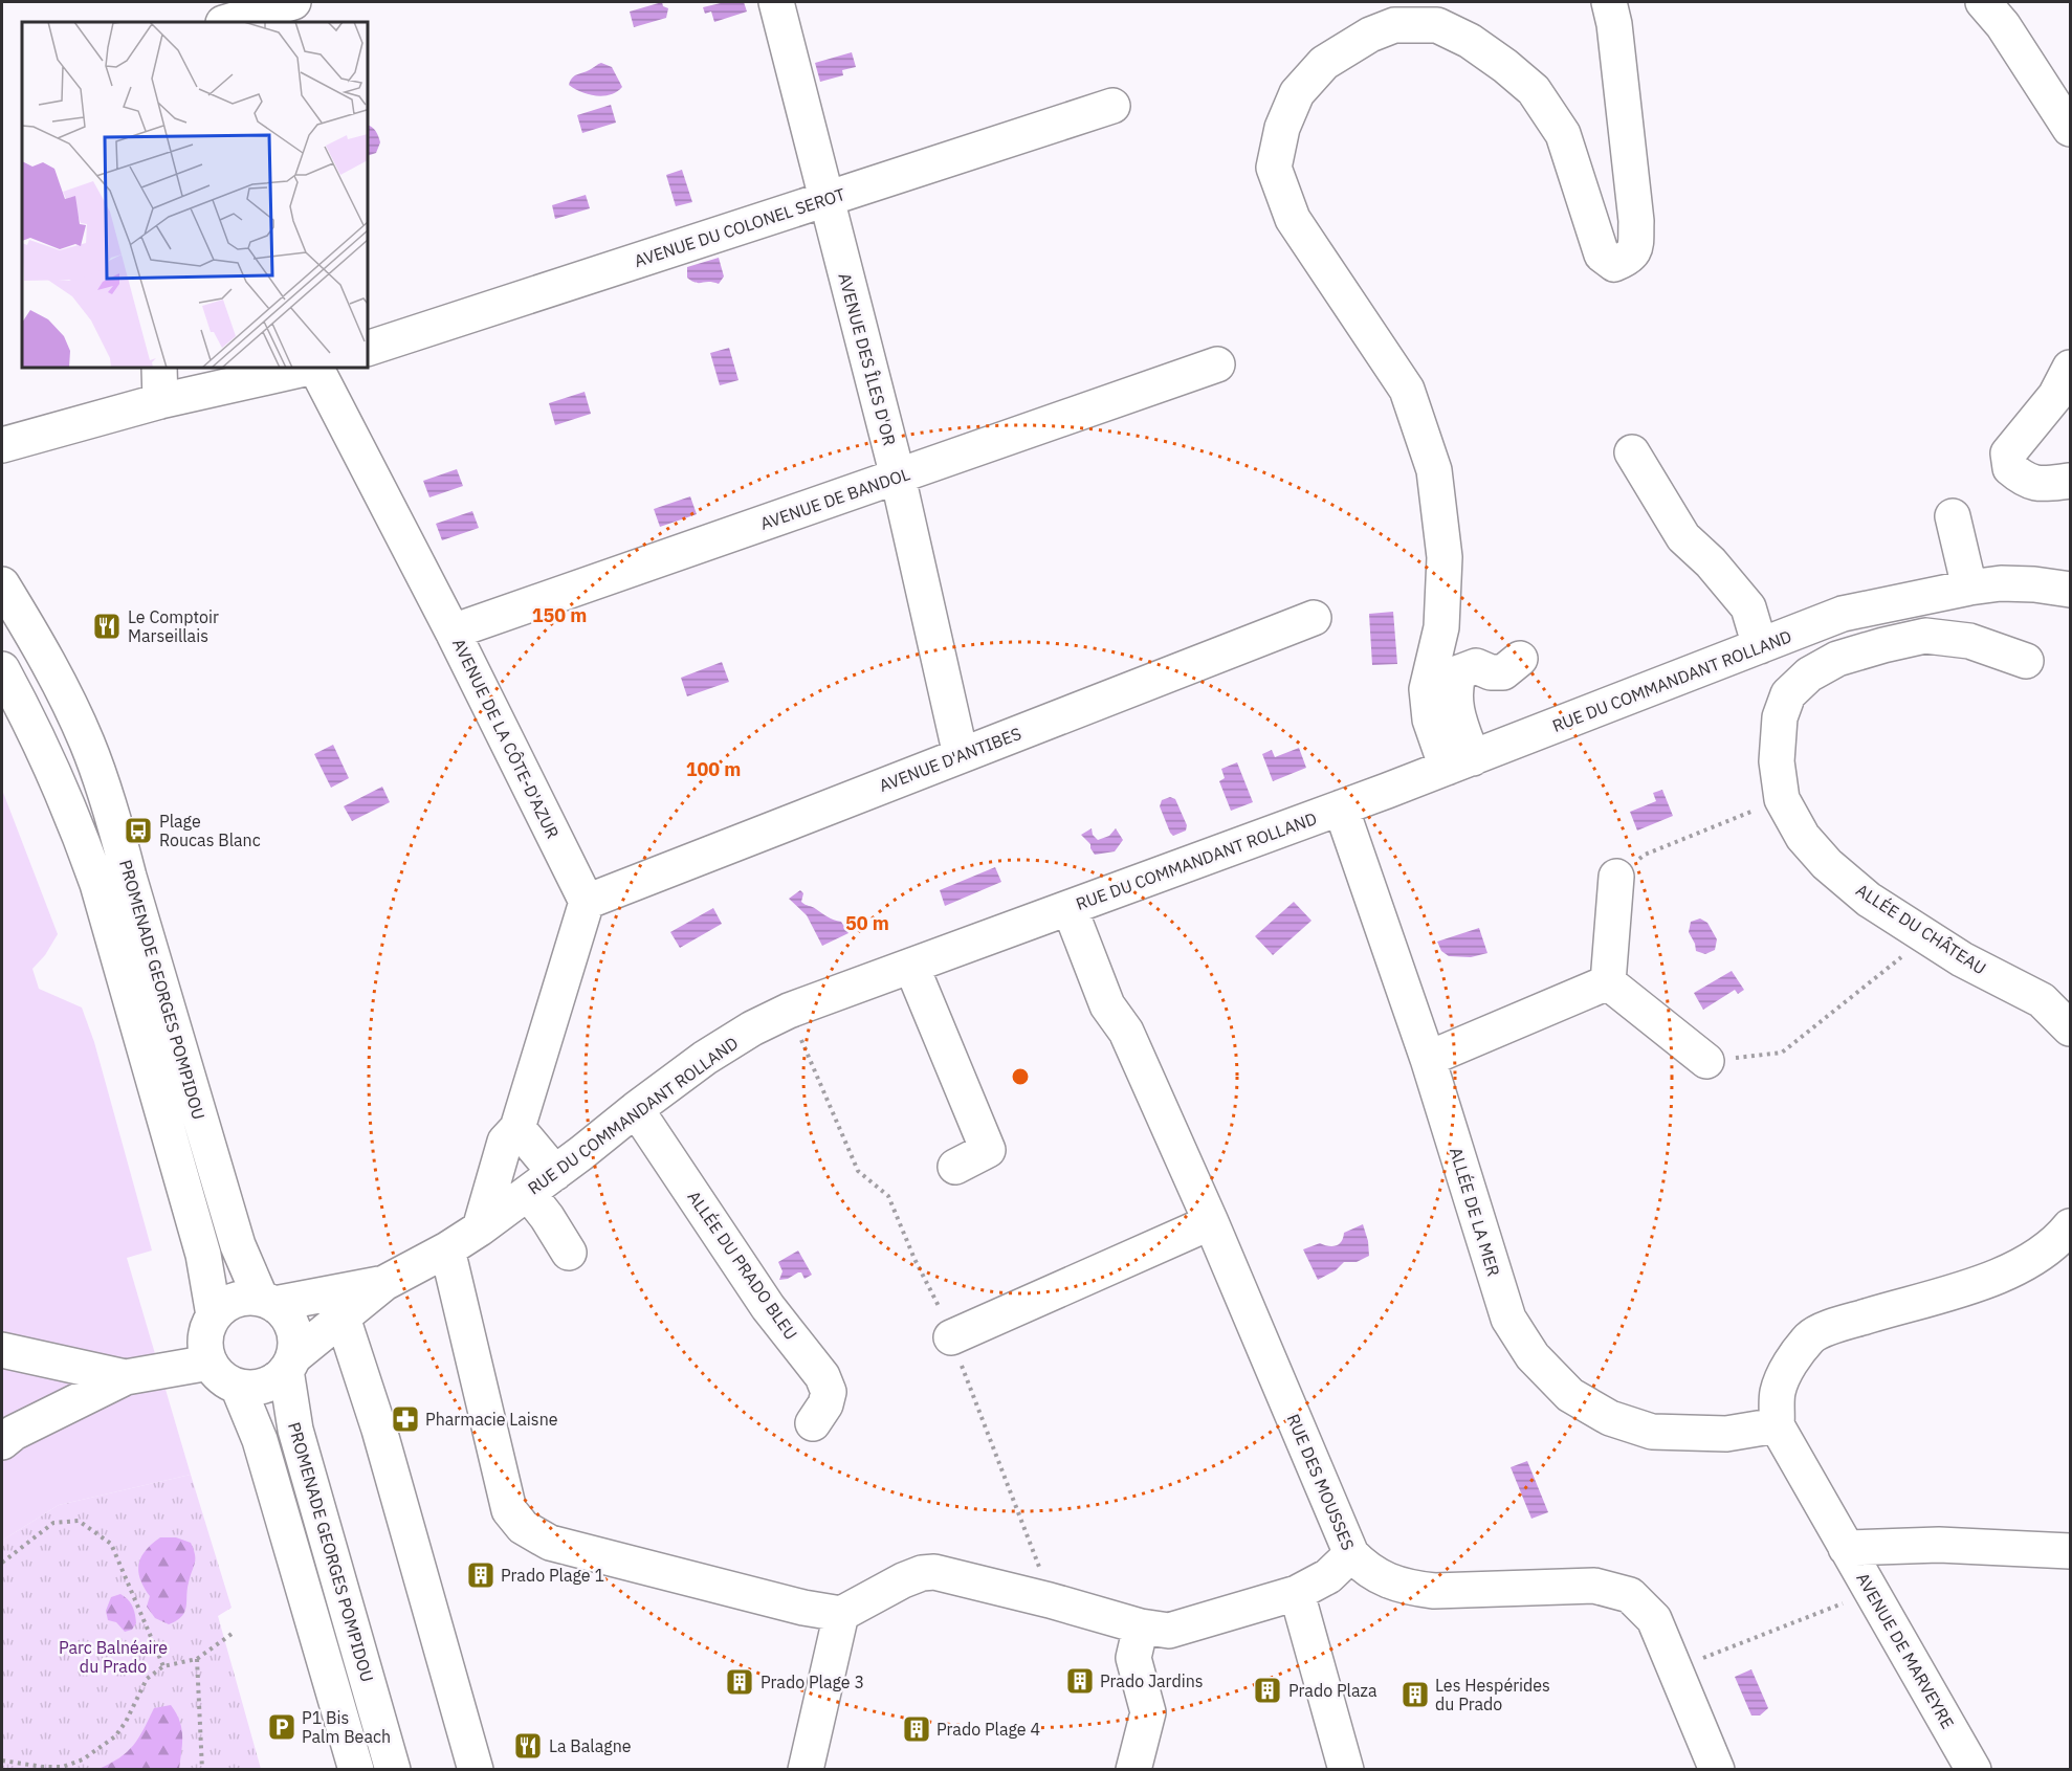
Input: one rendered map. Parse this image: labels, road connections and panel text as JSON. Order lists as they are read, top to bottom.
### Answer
{
  "streets": {
    "street": [
      "AVENUE DU COLONEL SEROT",
      "AVENUE DES ÎLES D'OR",
      "AVENUE DE BANDOL",
      "RUE DU COMMANDANT ROLLAND",
      "AVENUE DE LA CÔTE-D'AZUR",
      "AVENUE D'ANTIBES",
      "ALLÉE DU CHÂTEAU",
      "PROMENADE GEORGES POMPIDOU",
      "ALLÉE DE LA MER",
      "ALLÉE DU PRADO BLEU",
      "RUE DES MOUSSES",
      "AVENUE DE MARVEYRE"
    ]
  },
  "crossings": [
    ["AVENUE DU COLONEL SEROT", "AVENUE DES ÎLES D'OR"],
    ["AVENUE DES ÎLES D'OR", "AVENUE DE BANDOL"],
    ["AVENUE DES ÎLES D'OR", "AVENUE D'ANTIBES"],
    ["AVENUE DE BANDOL", "AVENUE DE LA CÔTE-D'AZUR"],
    ["RUE DU COMMANDANT ROLLAND", "PROMENADE GEORGES POMPIDOU"],
    ["RUE DU COMMANDANT ROLLAND", "ALLÉE DE LA MER"],
    ["RUE DU COMMANDANT ROLLAND", "ALLÉE DU PRADO BLEU"],
    ["RUE DU COMMANDANT ROLLAND", "RUE DES MOUSSES"],
    ["AVENUE DE LA CÔTE-D'AZUR", "AVENUE D'ANTIBES"],
    ["ALLÉE DE LA MER", "AVENUE DE MARVEYRE"]
  ],
  "parks": ["Parc Balnéaire du Prado"],
  "places": {
    "restaurant": ["Le Comptoir Marseillais", "La Balagne"],
    "bus stop": ["Plage Roucas Blanc"],
    "pharmacy": ["Pharmacie Laisne"],
    "building": [
      "Prado Plage 1",
      "Prado Jardins",
      "Prado Plage 3",
      "Prado Plaza",
      "Les Hespérides du Prado",
      "Prado Plage 4"
    ],
    "parking": ["P1 Bis Palm Beach"]
  },
  "rings": ["150 m", "100 m", "50 m"]
}
